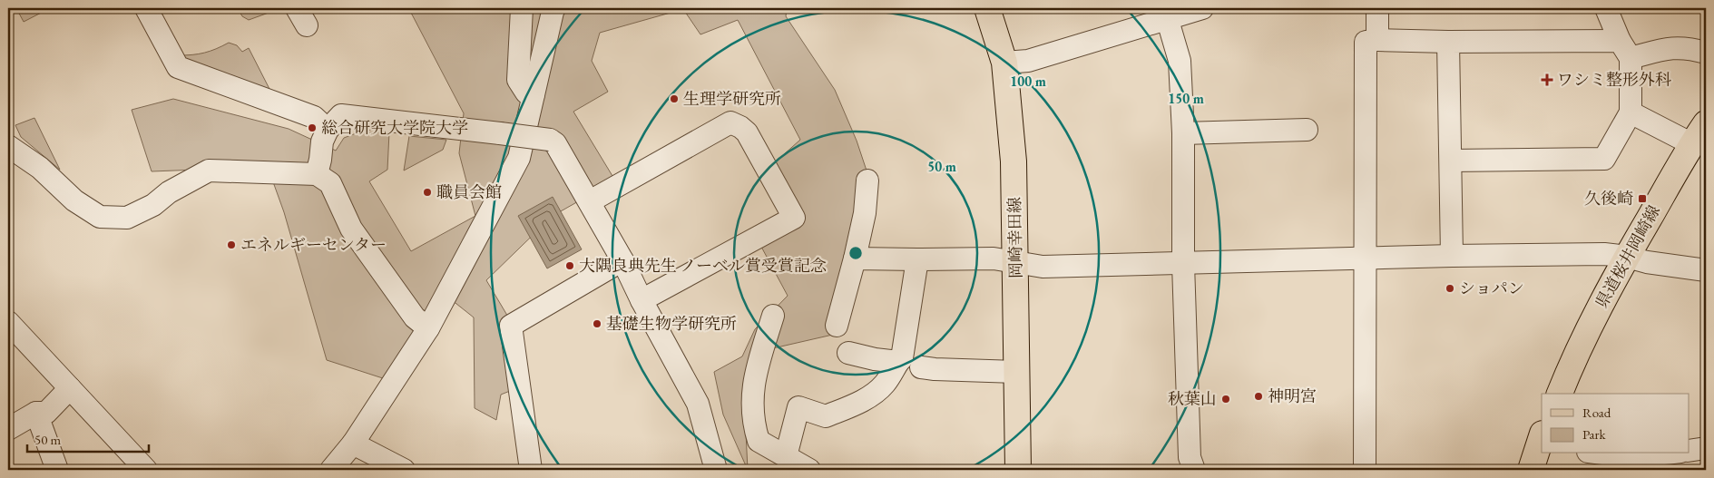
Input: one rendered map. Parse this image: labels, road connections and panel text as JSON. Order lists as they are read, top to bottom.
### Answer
{
  "streets": {
    "main road": ["岡崎幸田線", "県道桜井岡崎線"]
  },
  "places": {
    "health": ["ワシミ整形外科"],
    "other": [
      "生理学研究所",
      "総合研究大学院大学",
      "職員会館",
      "エネルギーセンター",
      "大隅良典先生 ノーベル賞受賞記念",
      "ショパン",
      "基礎生物学研究所",
      "神明宮",
      "秋葉山"
    ],
    "transit": ["久後崎"]
  },
  "legend": ["Road", "Park"],
  "scale_bar": "50 m",
  "rings": ["100 m", "150 m", "50 m"]
}
